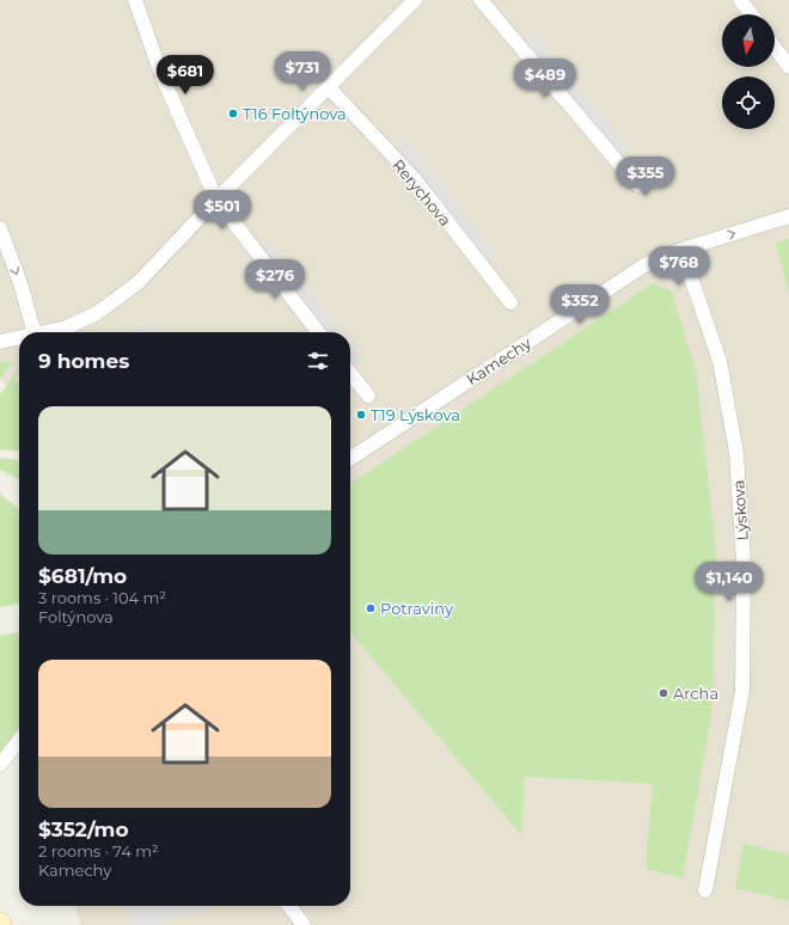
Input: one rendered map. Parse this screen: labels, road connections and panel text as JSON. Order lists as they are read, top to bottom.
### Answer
{
  "streets": {
    "street": ["Rerychova", "Kamechy", "Lýskova"]
  },
  "crossings": [
    ["Kamechy", "Lýskova"]
  ],
  "places": [
    "T16 Foltýnova",
    "T19 Lýskova",
    "Potraviny",
    "Archa"
  ],
  "north": "bottom",
  "page": {
    "price": [
      "$731",
      "$681",
      "$489",
      "$355",
      "$501",
      "$768",
      "$276",
      "$352",
      "$1,140"
    ],
    "heading": "9 homes",
    "list": [
      {
        "name": "$681/mo",
        "note": "3 rooms · 104 m² · Foltýnova"
      },
      {
        "name": "$352/mo",
        "note": "2 rooms · 74 m² · Kamechy"
      }
    ]
  }
}
